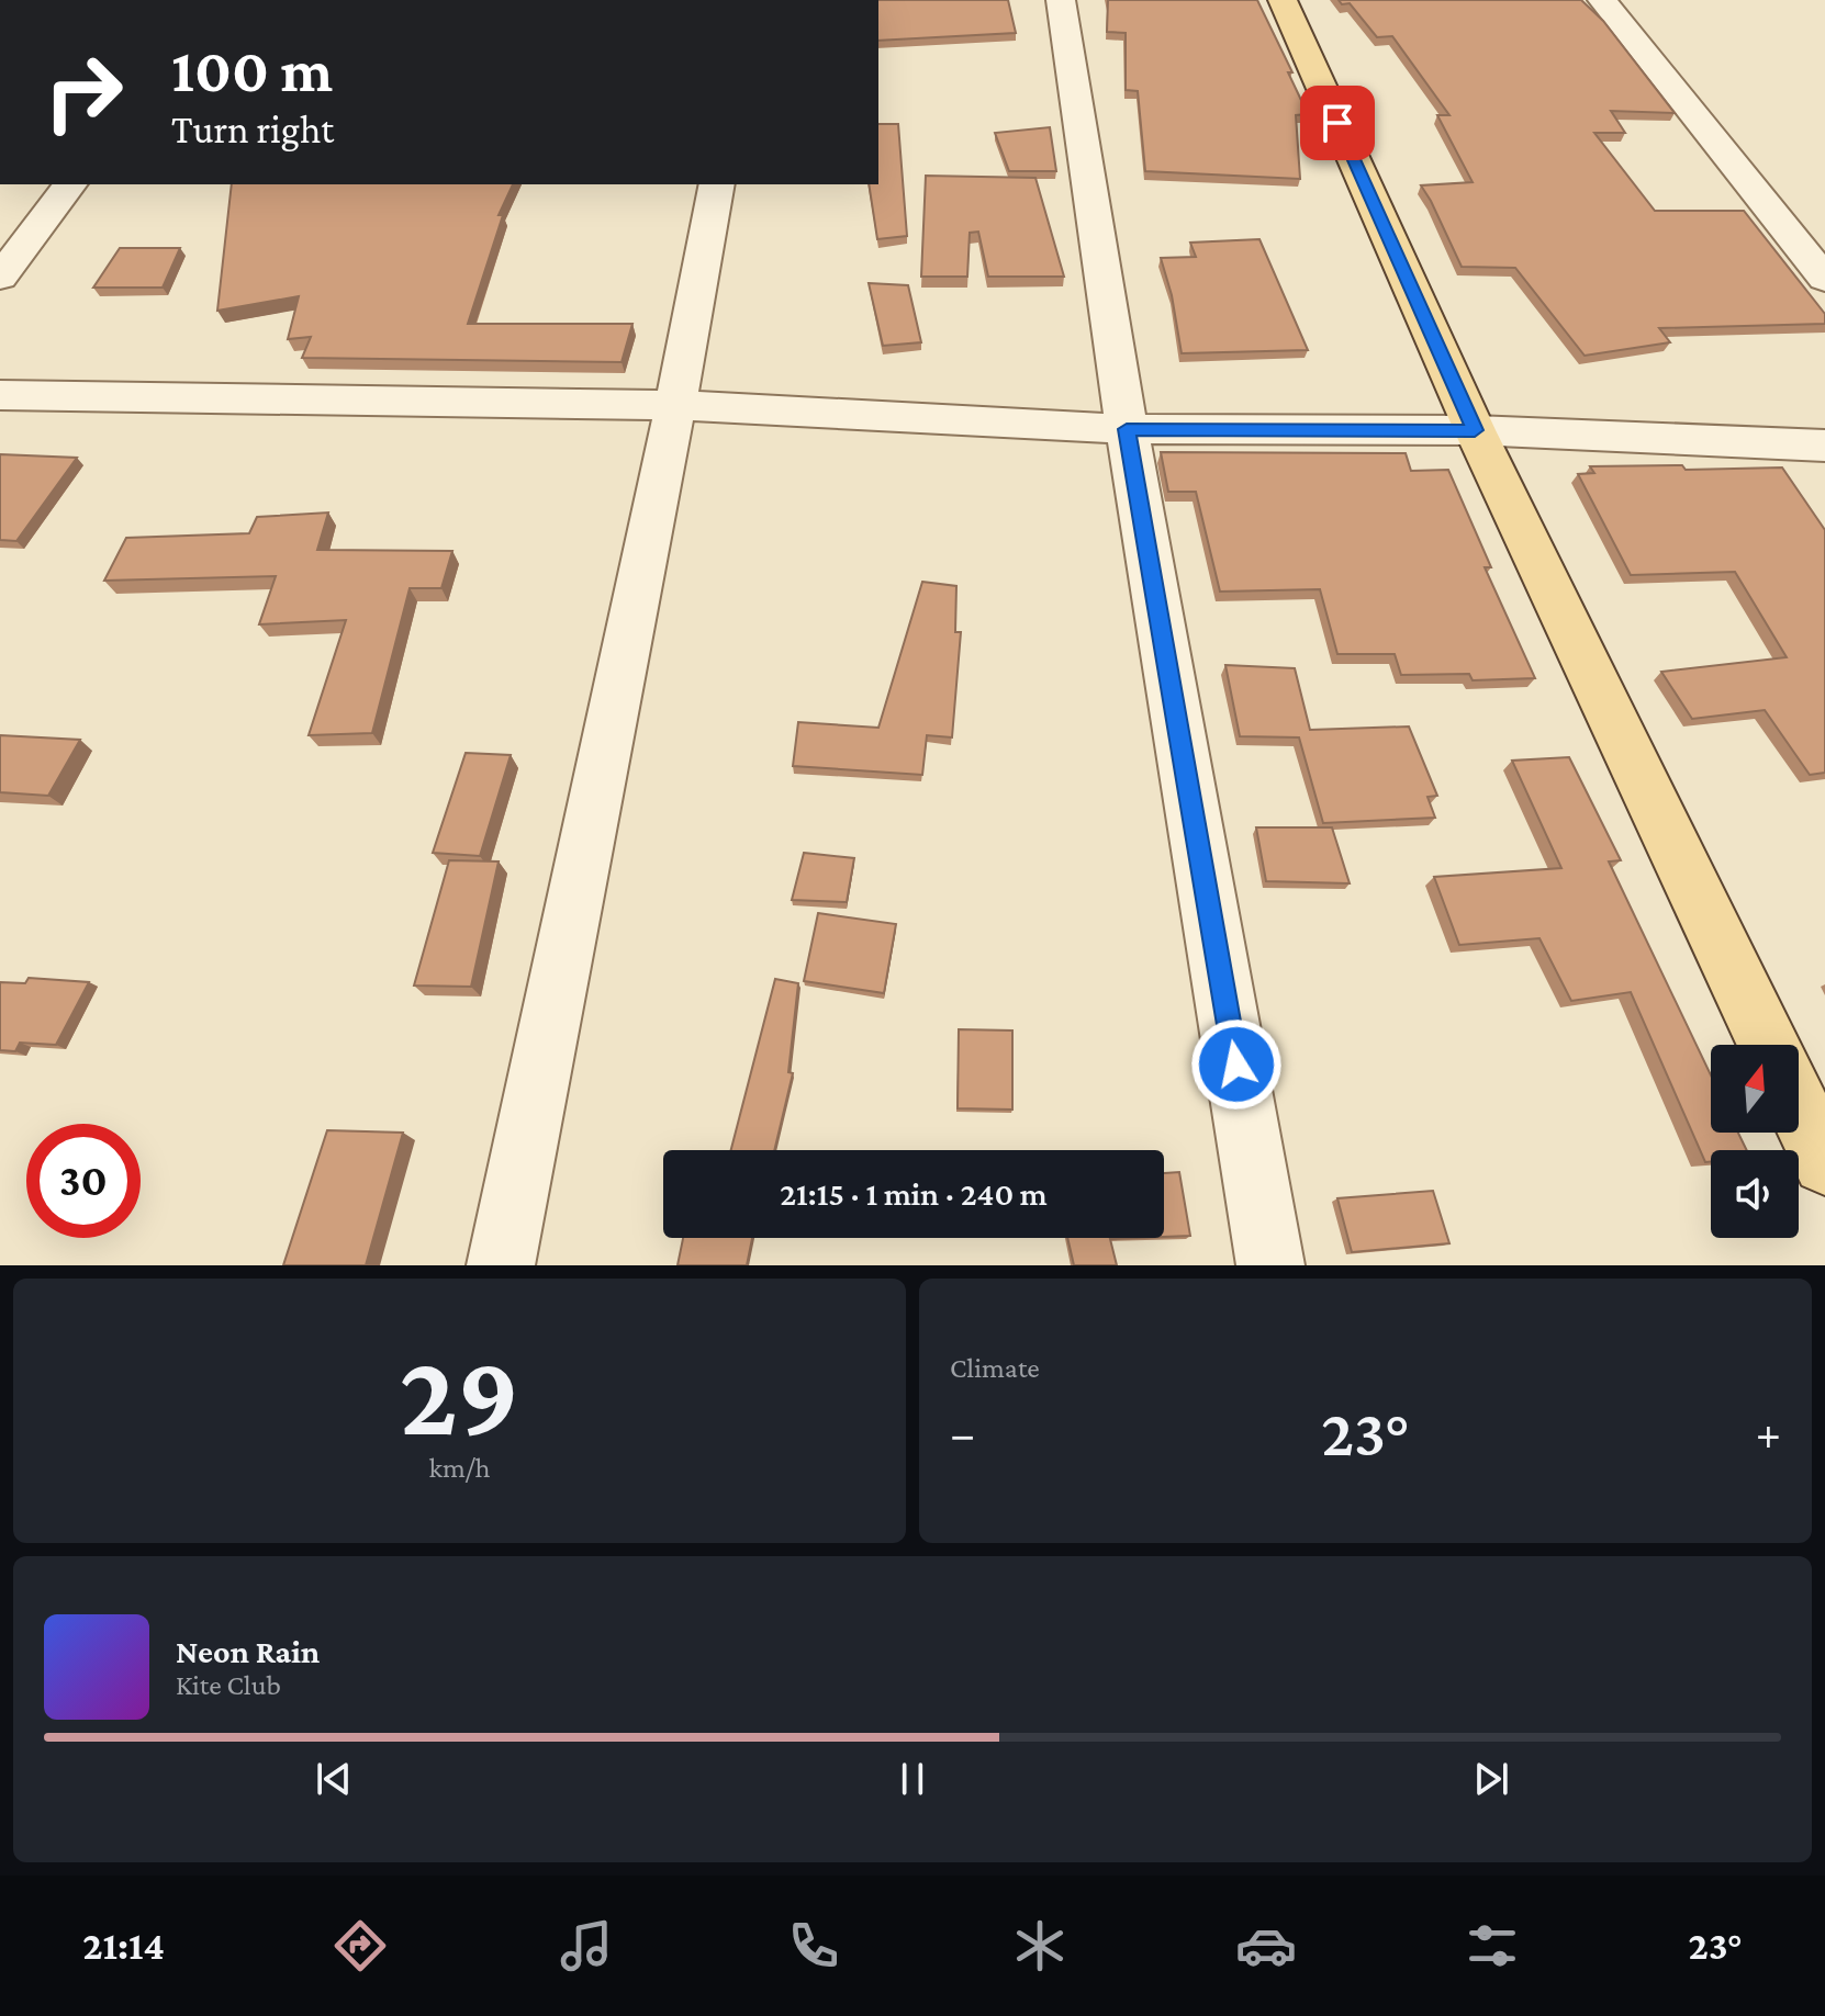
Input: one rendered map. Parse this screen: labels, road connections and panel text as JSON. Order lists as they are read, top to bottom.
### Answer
{
  "north": "top",
  "page": {
    "turn": ["100 m", "Turn right"],
    "limit": "30",
    "trip": "21:15 · 1 min · 240 m",
    "tile": [
      ["29", "km/h"],
      "Climate"
    ],
    "heat": ["−", "23°", "+"],
    "song": ["Neon Rain", "Kite Club"],
    "tabs": ["21:14", "23°"]
  }
}
